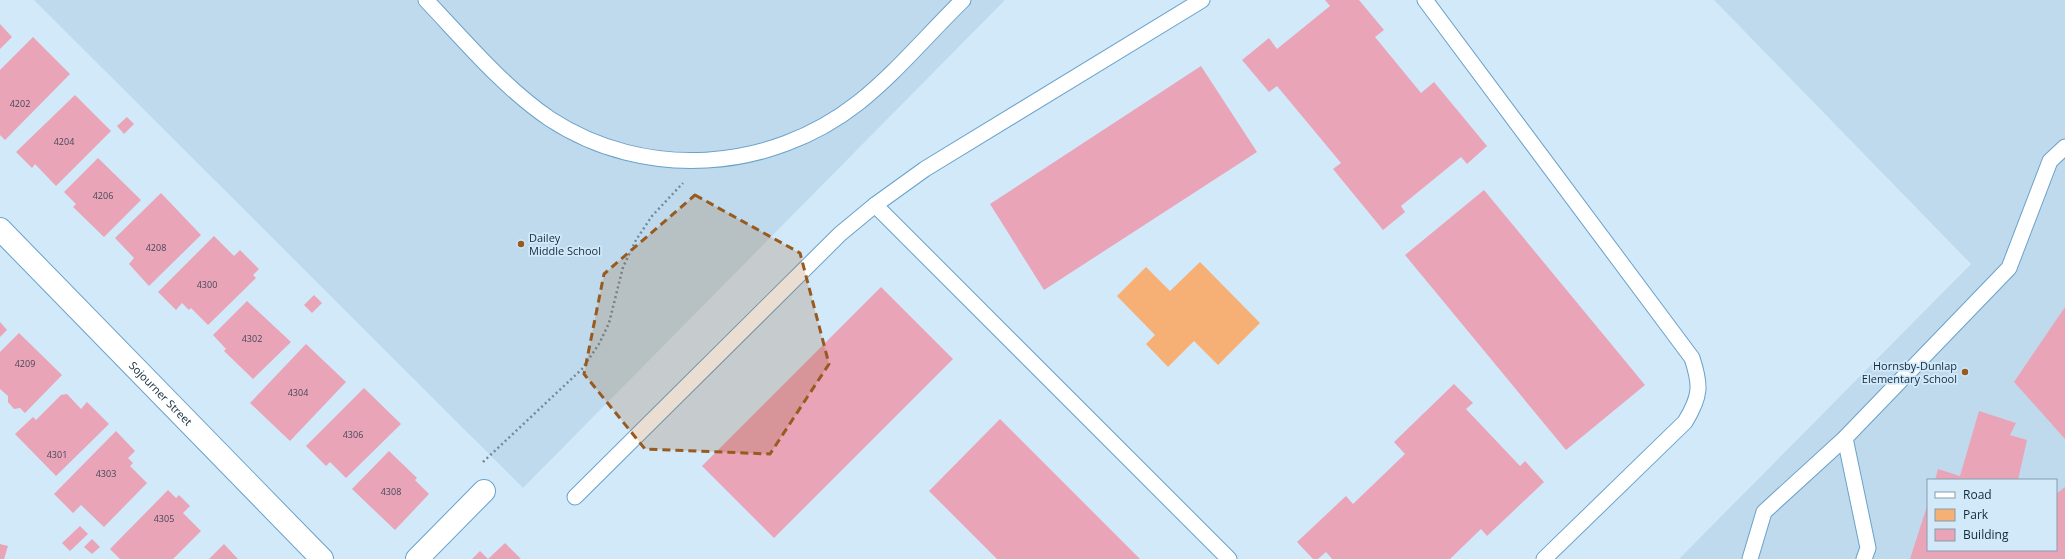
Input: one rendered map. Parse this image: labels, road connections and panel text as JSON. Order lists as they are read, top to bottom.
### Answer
{
  "streets": {
    "street": ["Sojourner Street"]
  },
  "places": ["Dailey Middle School", "Hornsby-Dunlap Elementary School"],
  "house_numbers": [
    "4202",
    "4204",
    "4206",
    "4208",
    "4300",
    "4302",
    "4209",
    "4304",
    "4306",
    "4301",
    "4303",
    "4308",
    "4305"
  ],
  "legend": ["Road", "Park", "Building"]
}
